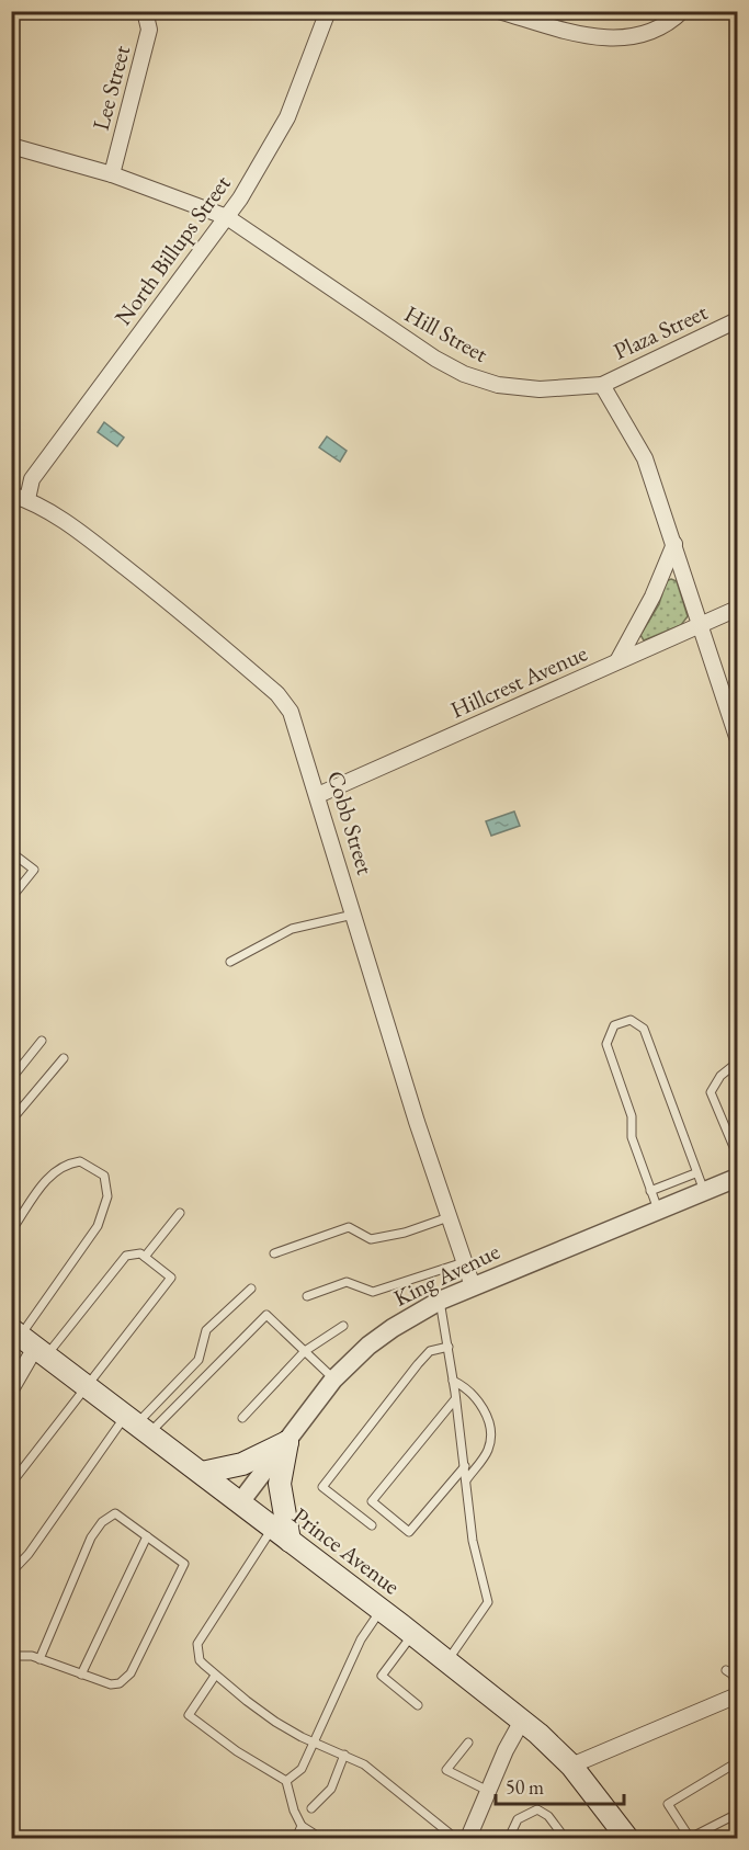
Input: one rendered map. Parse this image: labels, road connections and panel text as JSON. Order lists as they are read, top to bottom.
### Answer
{
  "streets": {
    "main road": ["Prince Avenue"],
    "street": [
      "Lee Street",
      "North Billups Street",
      "Plaza Street",
      "Hill Street",
      "Hillcrest Avenue",
      "Cobb Street",
      "King Avenue"
    ]
  },
  "crossings": [
    ["Lee Street", "Hill Street"],
    ["North Billups Street", "Hill Street"],
    ["North Billups Street", "Cobb Street"],
    ["Plaza Street", "Hill Street"],
    ["Hillcrest Avenue", "Cobb Street"],
    ["Cobb Street", "King Avenue"],
    ["King Avenue", "Prince Avenue"]
  ],
  "scale_bar": "50 m"
}
